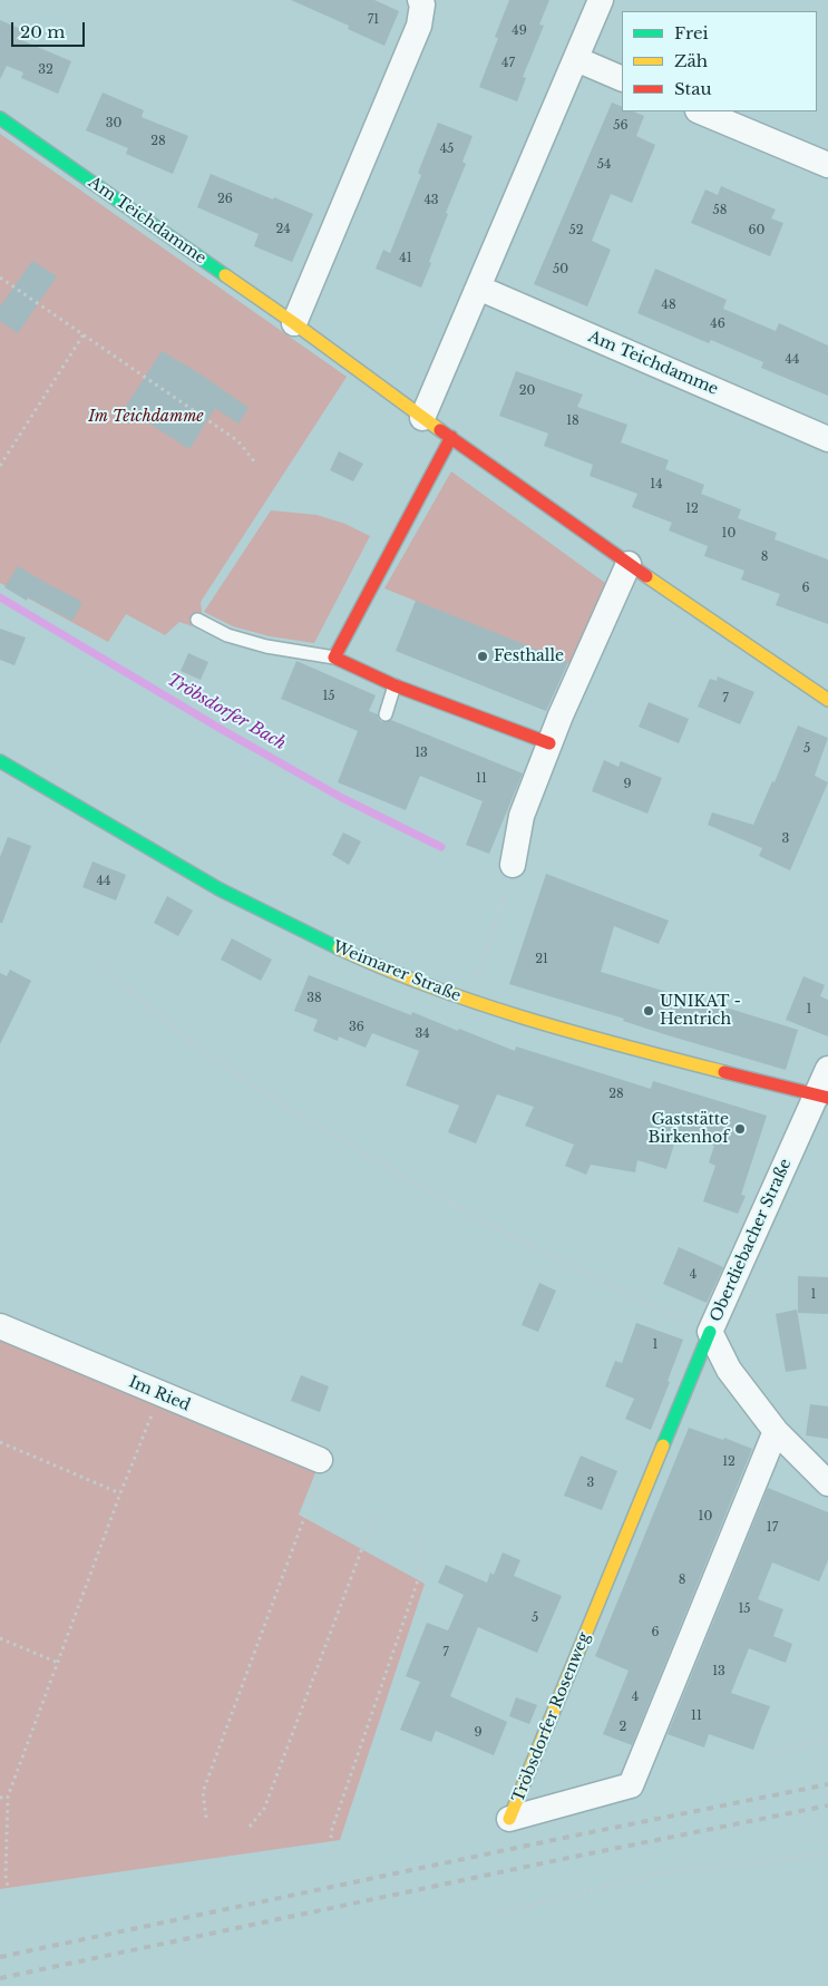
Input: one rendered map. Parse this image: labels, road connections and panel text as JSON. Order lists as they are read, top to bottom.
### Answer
{
  "streets": {
    "street": [
      "Am Teichdamme",
      "Weimarer Straße",
      "Oberdiebacher Straße",
      "Im Ried",
      "Tröbsdorfer Rosenweg"
    ]
  },
  "crossings": [
    ["Weimarer Straße", "Oberdiebacher Straße"],
    ["Oberdiebacher Straße", "Tröbsdorfer Rosenweg"]
  ],
  "water": ["Tröbsdorfer Bach"],
  "parks": ["Im Teichdamme"],
  "places": ["Festhalle", "UNIKAT - Hentrich", "Gaststätte Birkenhof"],
  "house_numbers": [
    "71",
    "49",
    "47",
    "32",
    "30",
    "56",
    "28",
    "45",
    "54",
    "26",
    "43",
    "58",
    "24",
    "52",
    "60",
    "41",
    "50",
    "48",
    "46",
    "44",
    "20",
    "18",
    "14",
    "12",
    "10",
    "8",
    "6",
    "15",
    "7",
    "5",
    "13",
    "11",
    "9",
    "3",
    "44",
    "21",
    "38",
    "1",
    "36",
    "34",
    "28",
    "4",
    "1",
    "1",
    "12",
    "3",
    "10",
    "17",
    "8",
    "15",
    "5",
    "6",
    "7",
    "13",
    "4",
    "11",
    "2",
    "9"
  ],
  "legend": ["Frei", "Zäh", "Stau"],
  "scale_bar": "20 m"
}
